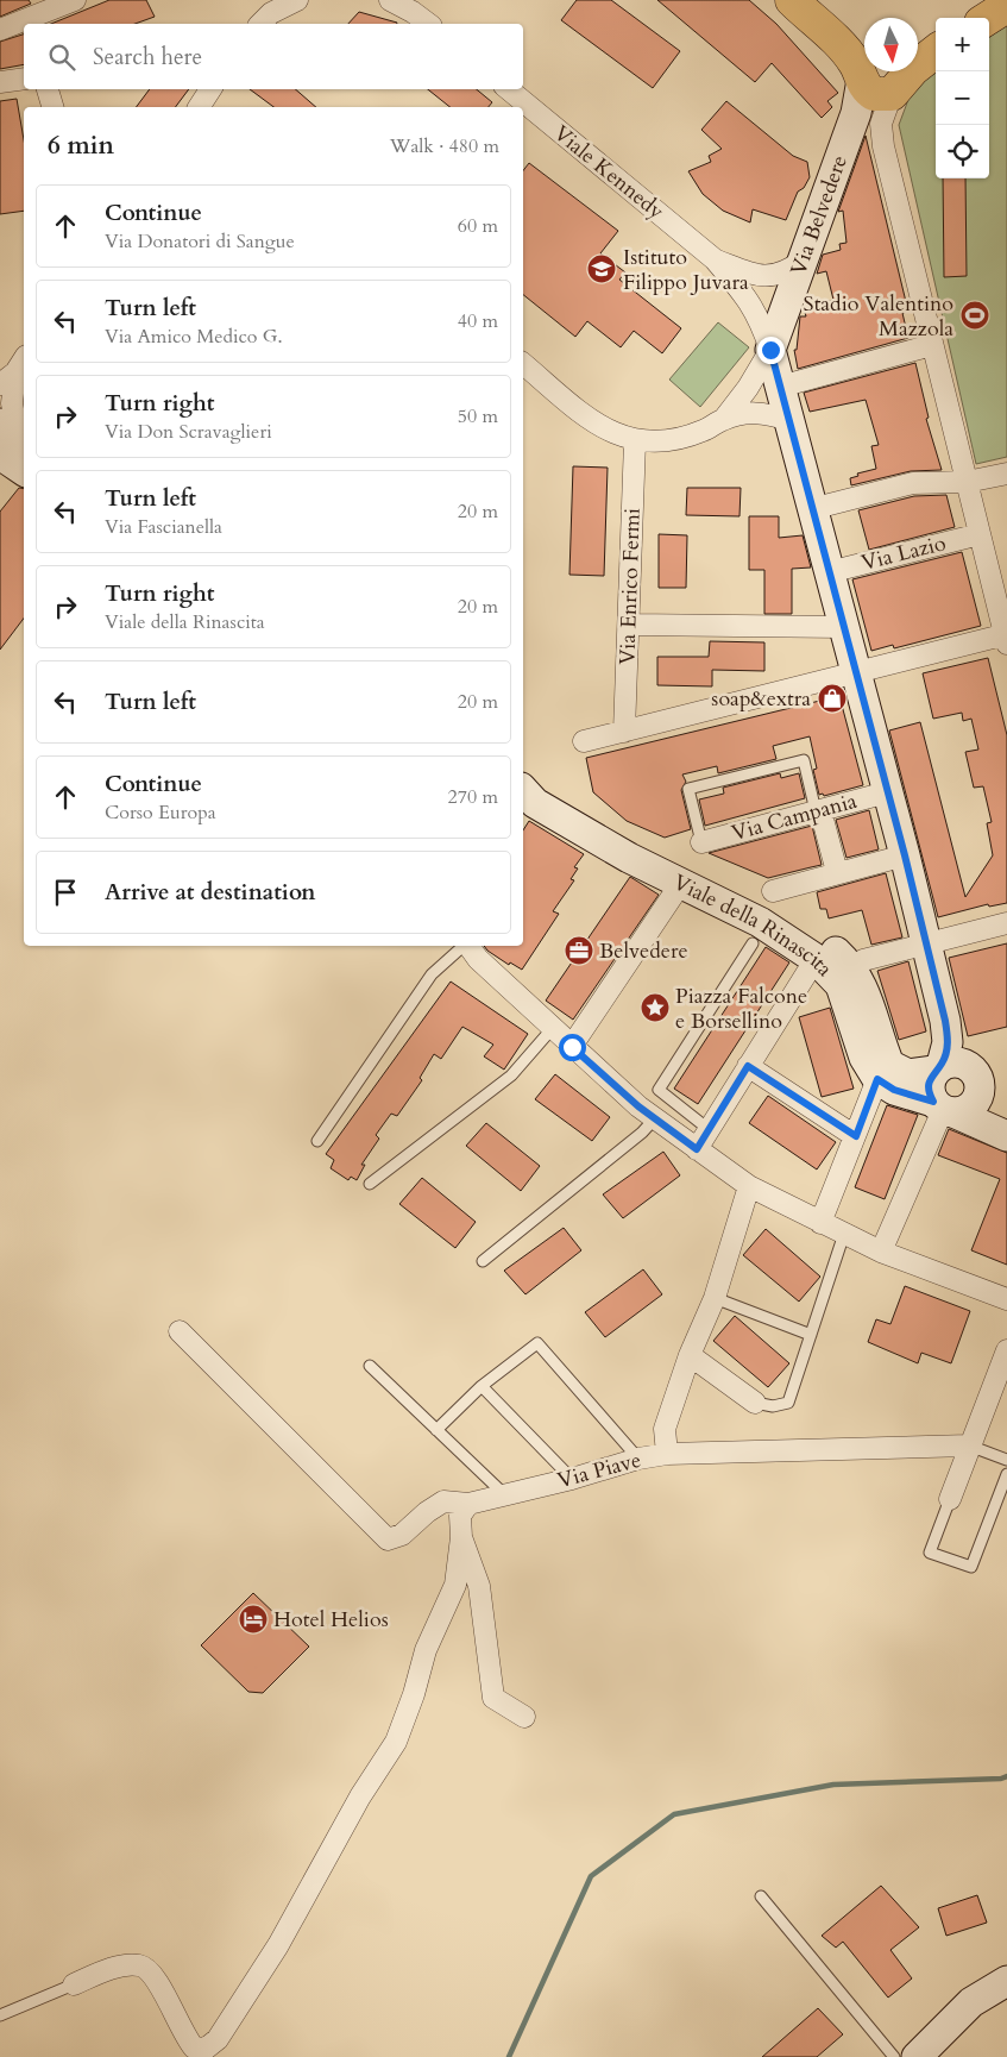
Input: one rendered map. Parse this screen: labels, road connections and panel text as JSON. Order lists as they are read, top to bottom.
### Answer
{
  "streets": {
    "street": [
      "Viale Kennedy",
      "Via Belvedere",
      "Via Lazio",
      "Via Enrico Fermi",
      "Via Campania",
      "Viale della Rinascita",
      "Via Piave"
    ]
  },
  "places": {
    "school or university": ["Istituto Filippo Juvara"],
    "sports": ["Stadio Valentino Mazzola"],
    "shop": ["soap&extra"],
    "office": ["Belvedere"],
    "place": ["Piazza Falcone e Borsellino"],
    "hotel": ["Hotel Helios"]
  },
  "north": "bottom",
  "page": {
    "map_buttons": ["+", "−"],
    "search": "Search here",
    "heading": ["6 min", "Walk · 480 m"],
    "list": [
      ["Continue", "Via Donatori di Sangue", "60 m"],
      ["Turn left", "Via Amico Medico G.", "40 m"],
      ["Turn right", "Via Don Scravaglieri", "50 m"],
      ["Turn left", "Via Fascianella", "20 m"],
      ["Turn right", "Viale della Rinascita", "20 m"],
      ["Turn left", "20 m"],
      ["Continue", "Corso Europa", "270 m"],
      "Arrive at destination"
    ]
  }
}
